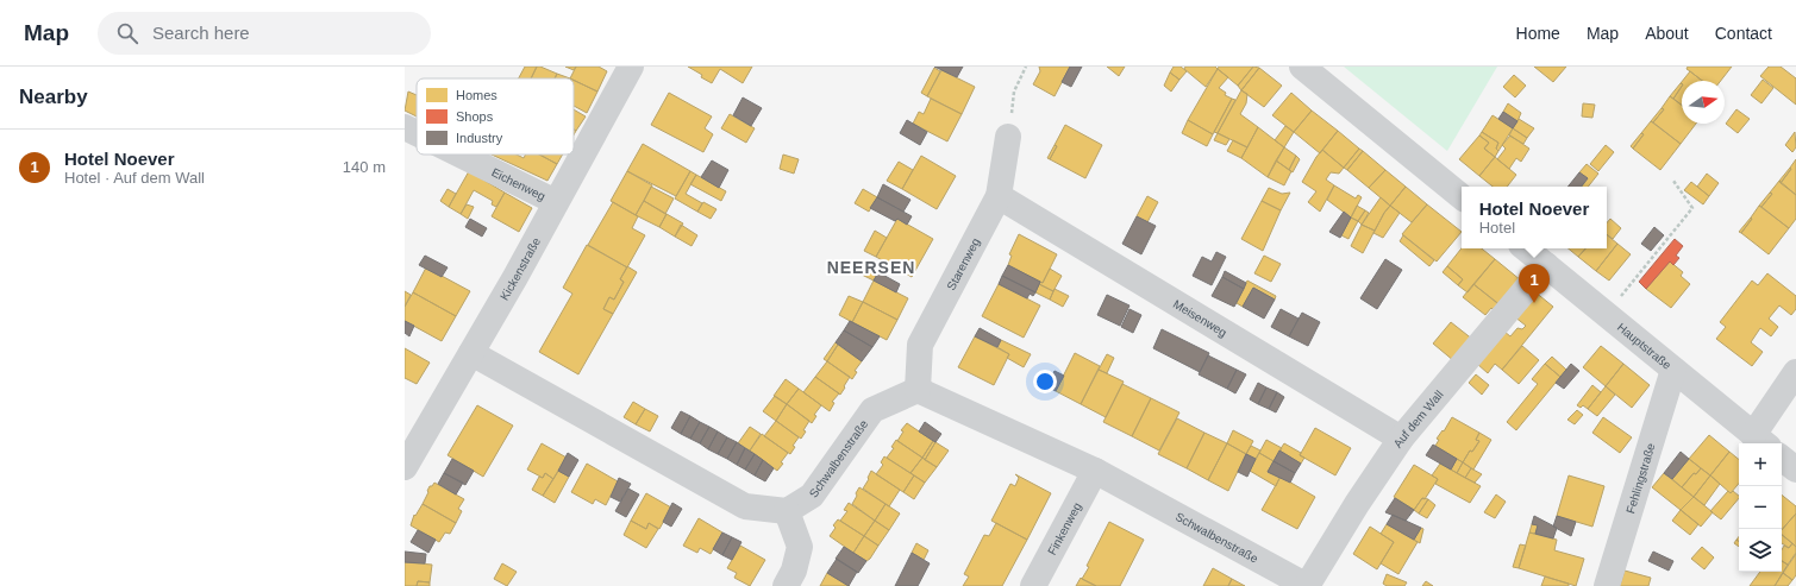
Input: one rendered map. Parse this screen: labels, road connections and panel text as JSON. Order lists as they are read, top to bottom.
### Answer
{
  "streets": {
    "street": [
      "Eichenweg",
      "Starenweg",
      "Kickenstraße",
      "Meisenweg",
      "Hauptstraße",
      "Auf dem Wall",
      "Schwalbenstraße",
      "Fehlingstraße",
      "Finkenweg"
    ]
  },
  "crossings": [
    ["Eichenweg", "Kickenstraße"],
    ["Starenweg", "Meisenweg"],
    ["Starenweg", "Schwalbenstraße"],
    ["Meisenweg", "Auf dem Wall"],
    ["Hauptstraße", "Auf dem Wall"],
    ["Hauptstraße", "Fehlingstraße"],
    ["Auf dem Wall", "Schwalbenstraße"],
    ["Schwalbenstraße", "Finkenweg"]
  ],
  "districts": ["NEERSEN"],
  "legend": ["Homes", "Shops", "Industry"],
  "north": "right",
  "page": {
    "header": "Map",
    "search": "Search here",
    "nav": [
      "Home",
      "Map",
      "About",
      "Contact"
    ],
    "heading": "Nearby",
    "list": [
      {
        "mark": "1",
        "name": "Hotel Noever",
        "note": "Hotel · Auf dem Wall",
        "value": "140 m"
      }
    ],
    "popup": ["Hotel Noever", "Hotel"],
    "pins": "1",
    "map_buttons": ["+", "−"]
  }
}
